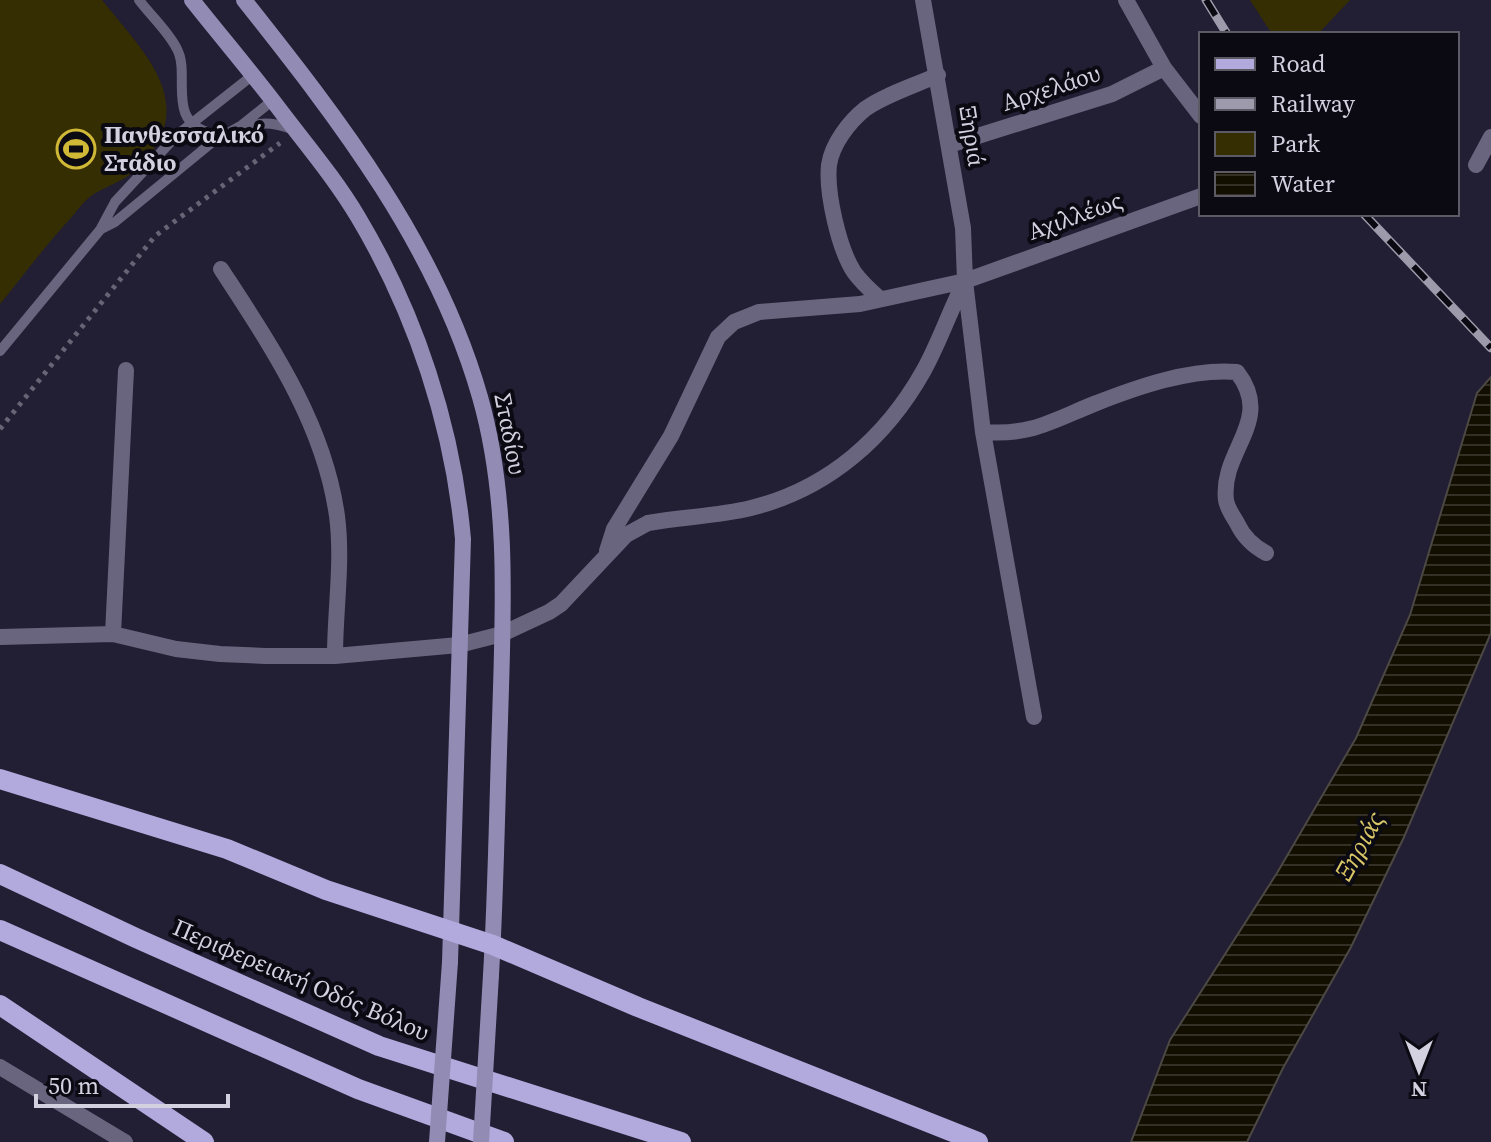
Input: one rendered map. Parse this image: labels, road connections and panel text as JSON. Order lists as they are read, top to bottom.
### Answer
{
  "streets": {
    "main road": ["Σταδίου", "Περιφερειακή Οδός Βόλου"],
    "street": ["Αρχελάου", "Ξηριά", "Αχιλλέως"]
  },
  "crossings": [
    ["Αρχελάου", "Ξηριά"],
    ["Ξηριά", "Αχιλλέως"]
  ],
  "water": ["Ξηριάς"],
  "places": {
    "sports": ["Πανθεσσαλικό Στάδιο"]
  },
  "legend": [
    "Road",
    "Railway",
    "Park",
    "Water"
  ],
  "scale_bar": "50 m",
  "north": "bottom"
}
